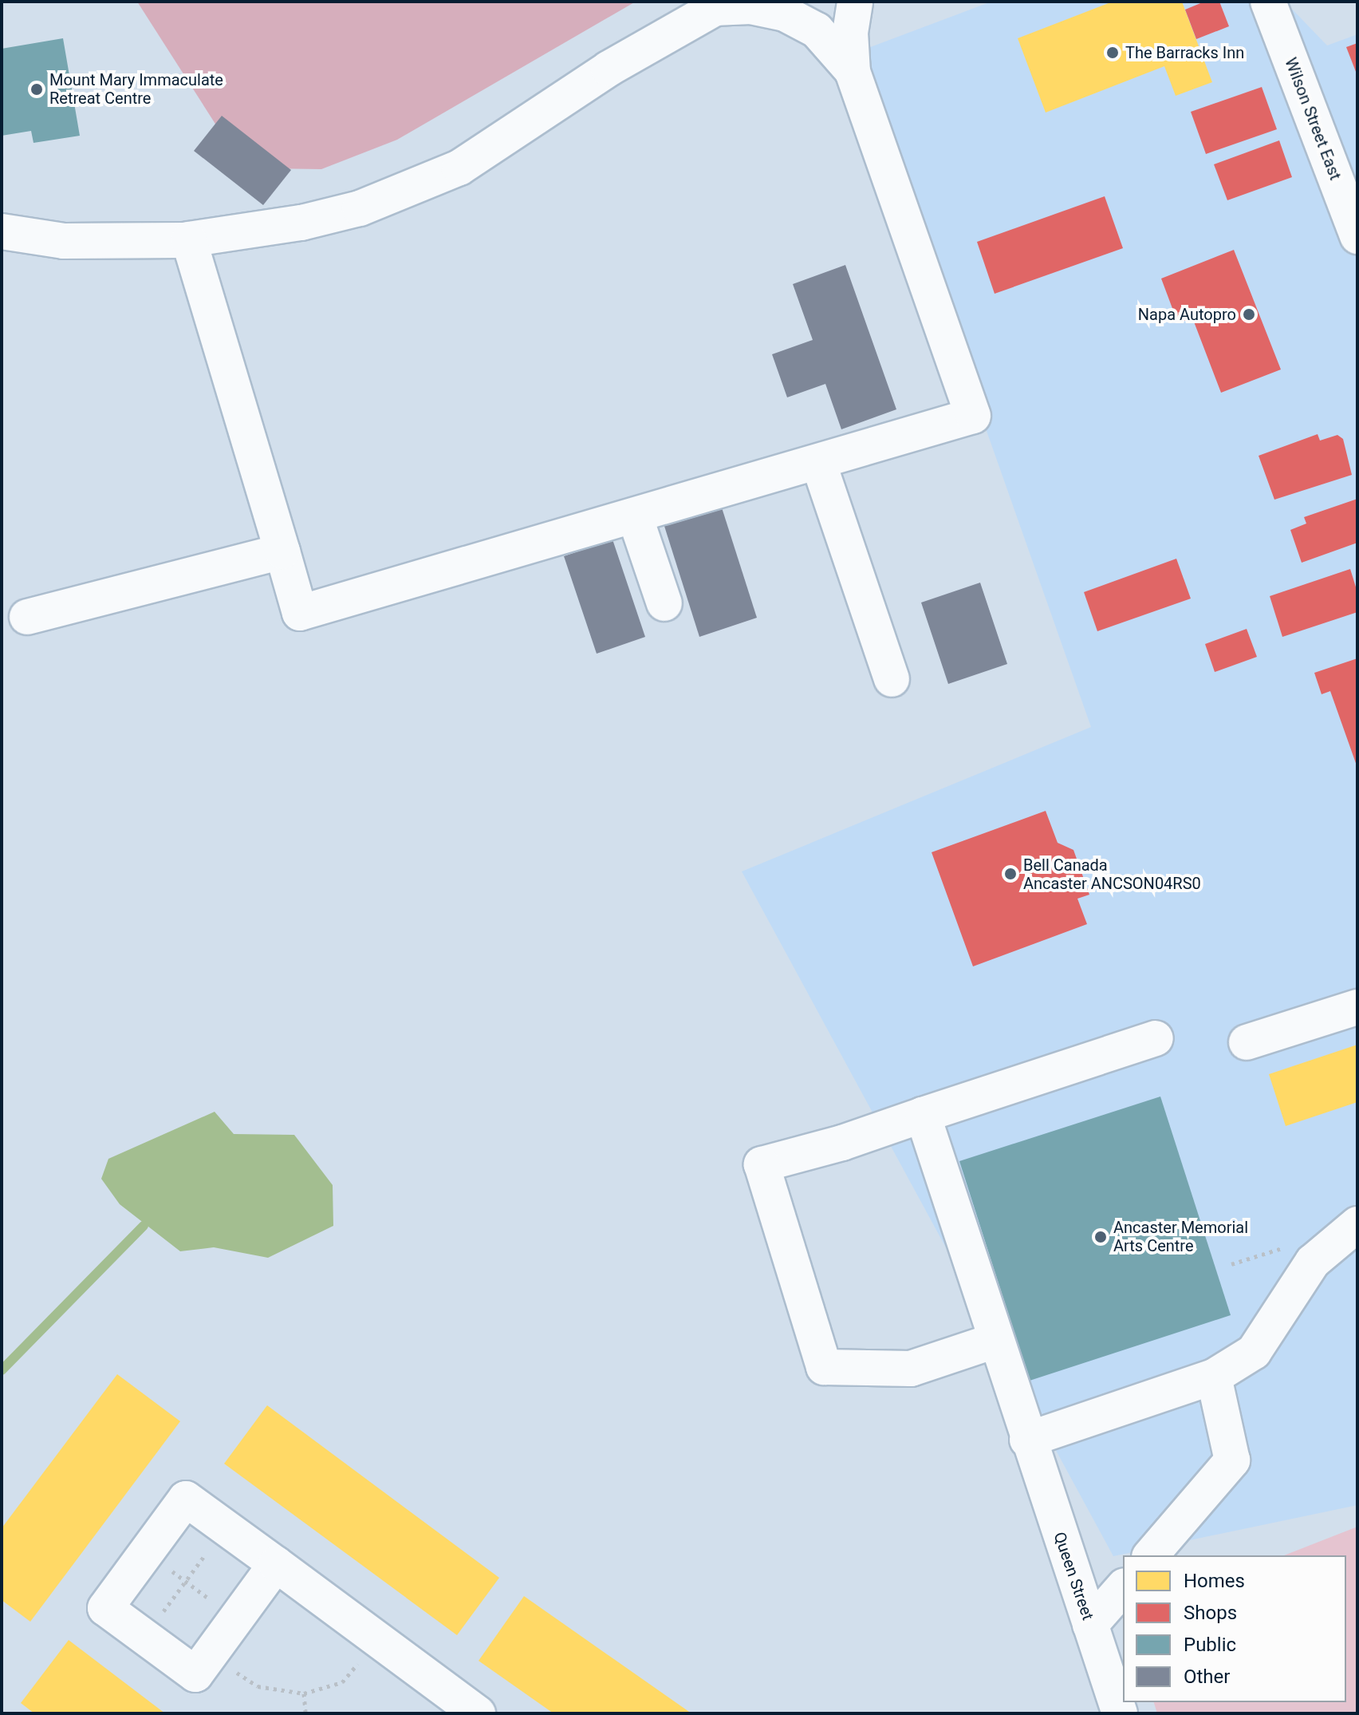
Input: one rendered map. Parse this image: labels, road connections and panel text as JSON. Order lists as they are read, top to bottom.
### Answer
{
  "streets": {
    "street": ["Wilson Street East", "Queen Street"]
  },
  "places": [
    "The Barracks Inn",
    "Mount Mary Immaculate Retreat Centre",
    "Napa Autopro",
    "Bell Canada Ancaster ANCSON04RS0",
    "Ancaster Memorial Arts Centre"
  ],
  "legend": [
    "Homes",
    "Shops",
    "Public",
    "Other"
  ]
}
